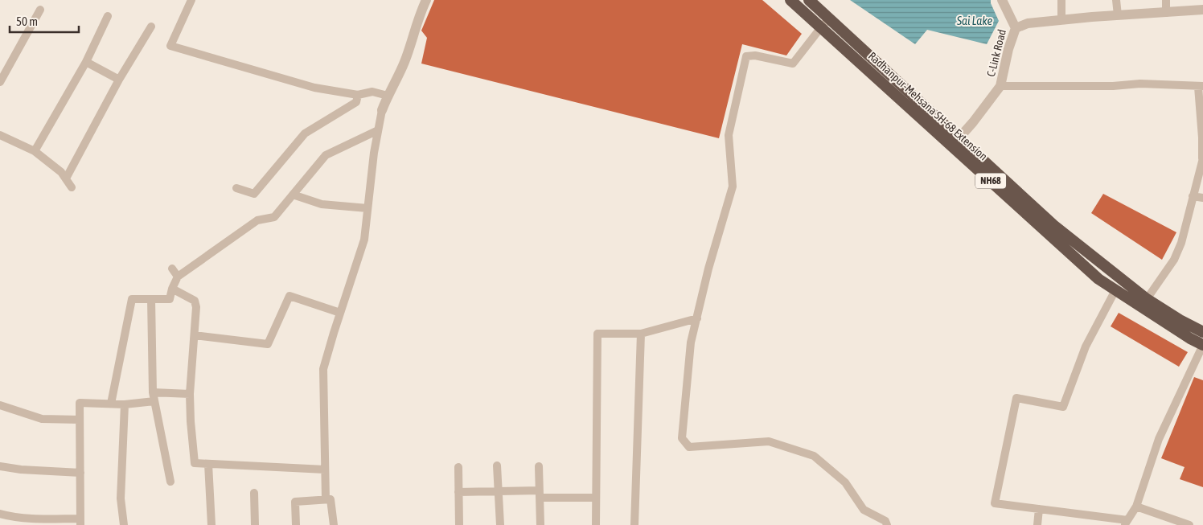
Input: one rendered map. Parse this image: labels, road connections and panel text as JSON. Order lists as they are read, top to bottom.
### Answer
{
  "streets": {
    "highway": ["Radhanpur-Mehsana SH-68 Extension", "NH68"],
    "street": ["C-Link Road"]
  },
  "crossings": [
    ["C-Link Road", "Radhanpur-Mehsana SH-68 Extension"],
    ["C-Link Road", "NH68"],
    ["Radhanpur-Mehsana SH-68 Extension", "NH68"]
  ],
  "water": ["Sai Lake"],
  "scale_bar": "50 m"
}
